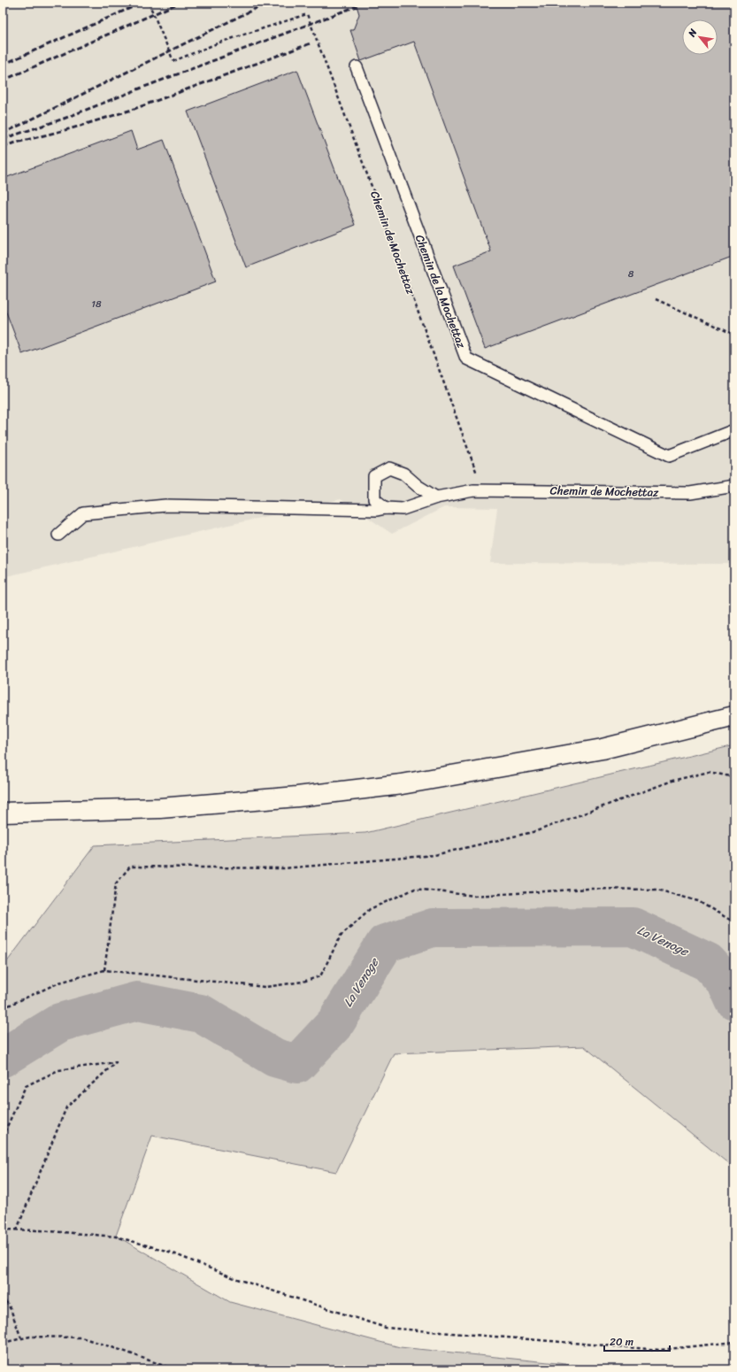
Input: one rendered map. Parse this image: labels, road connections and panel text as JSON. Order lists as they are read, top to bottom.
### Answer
{
  "streets": {
    "lane": ["Chemin de Mochettaz", "Chemin de la Mochettaz"]
  },
  "water": ["La Venoge"],
  "house_numbers": ["8", "18"],
  "scale_bar": "20 m",
  "north": "top left"
}
